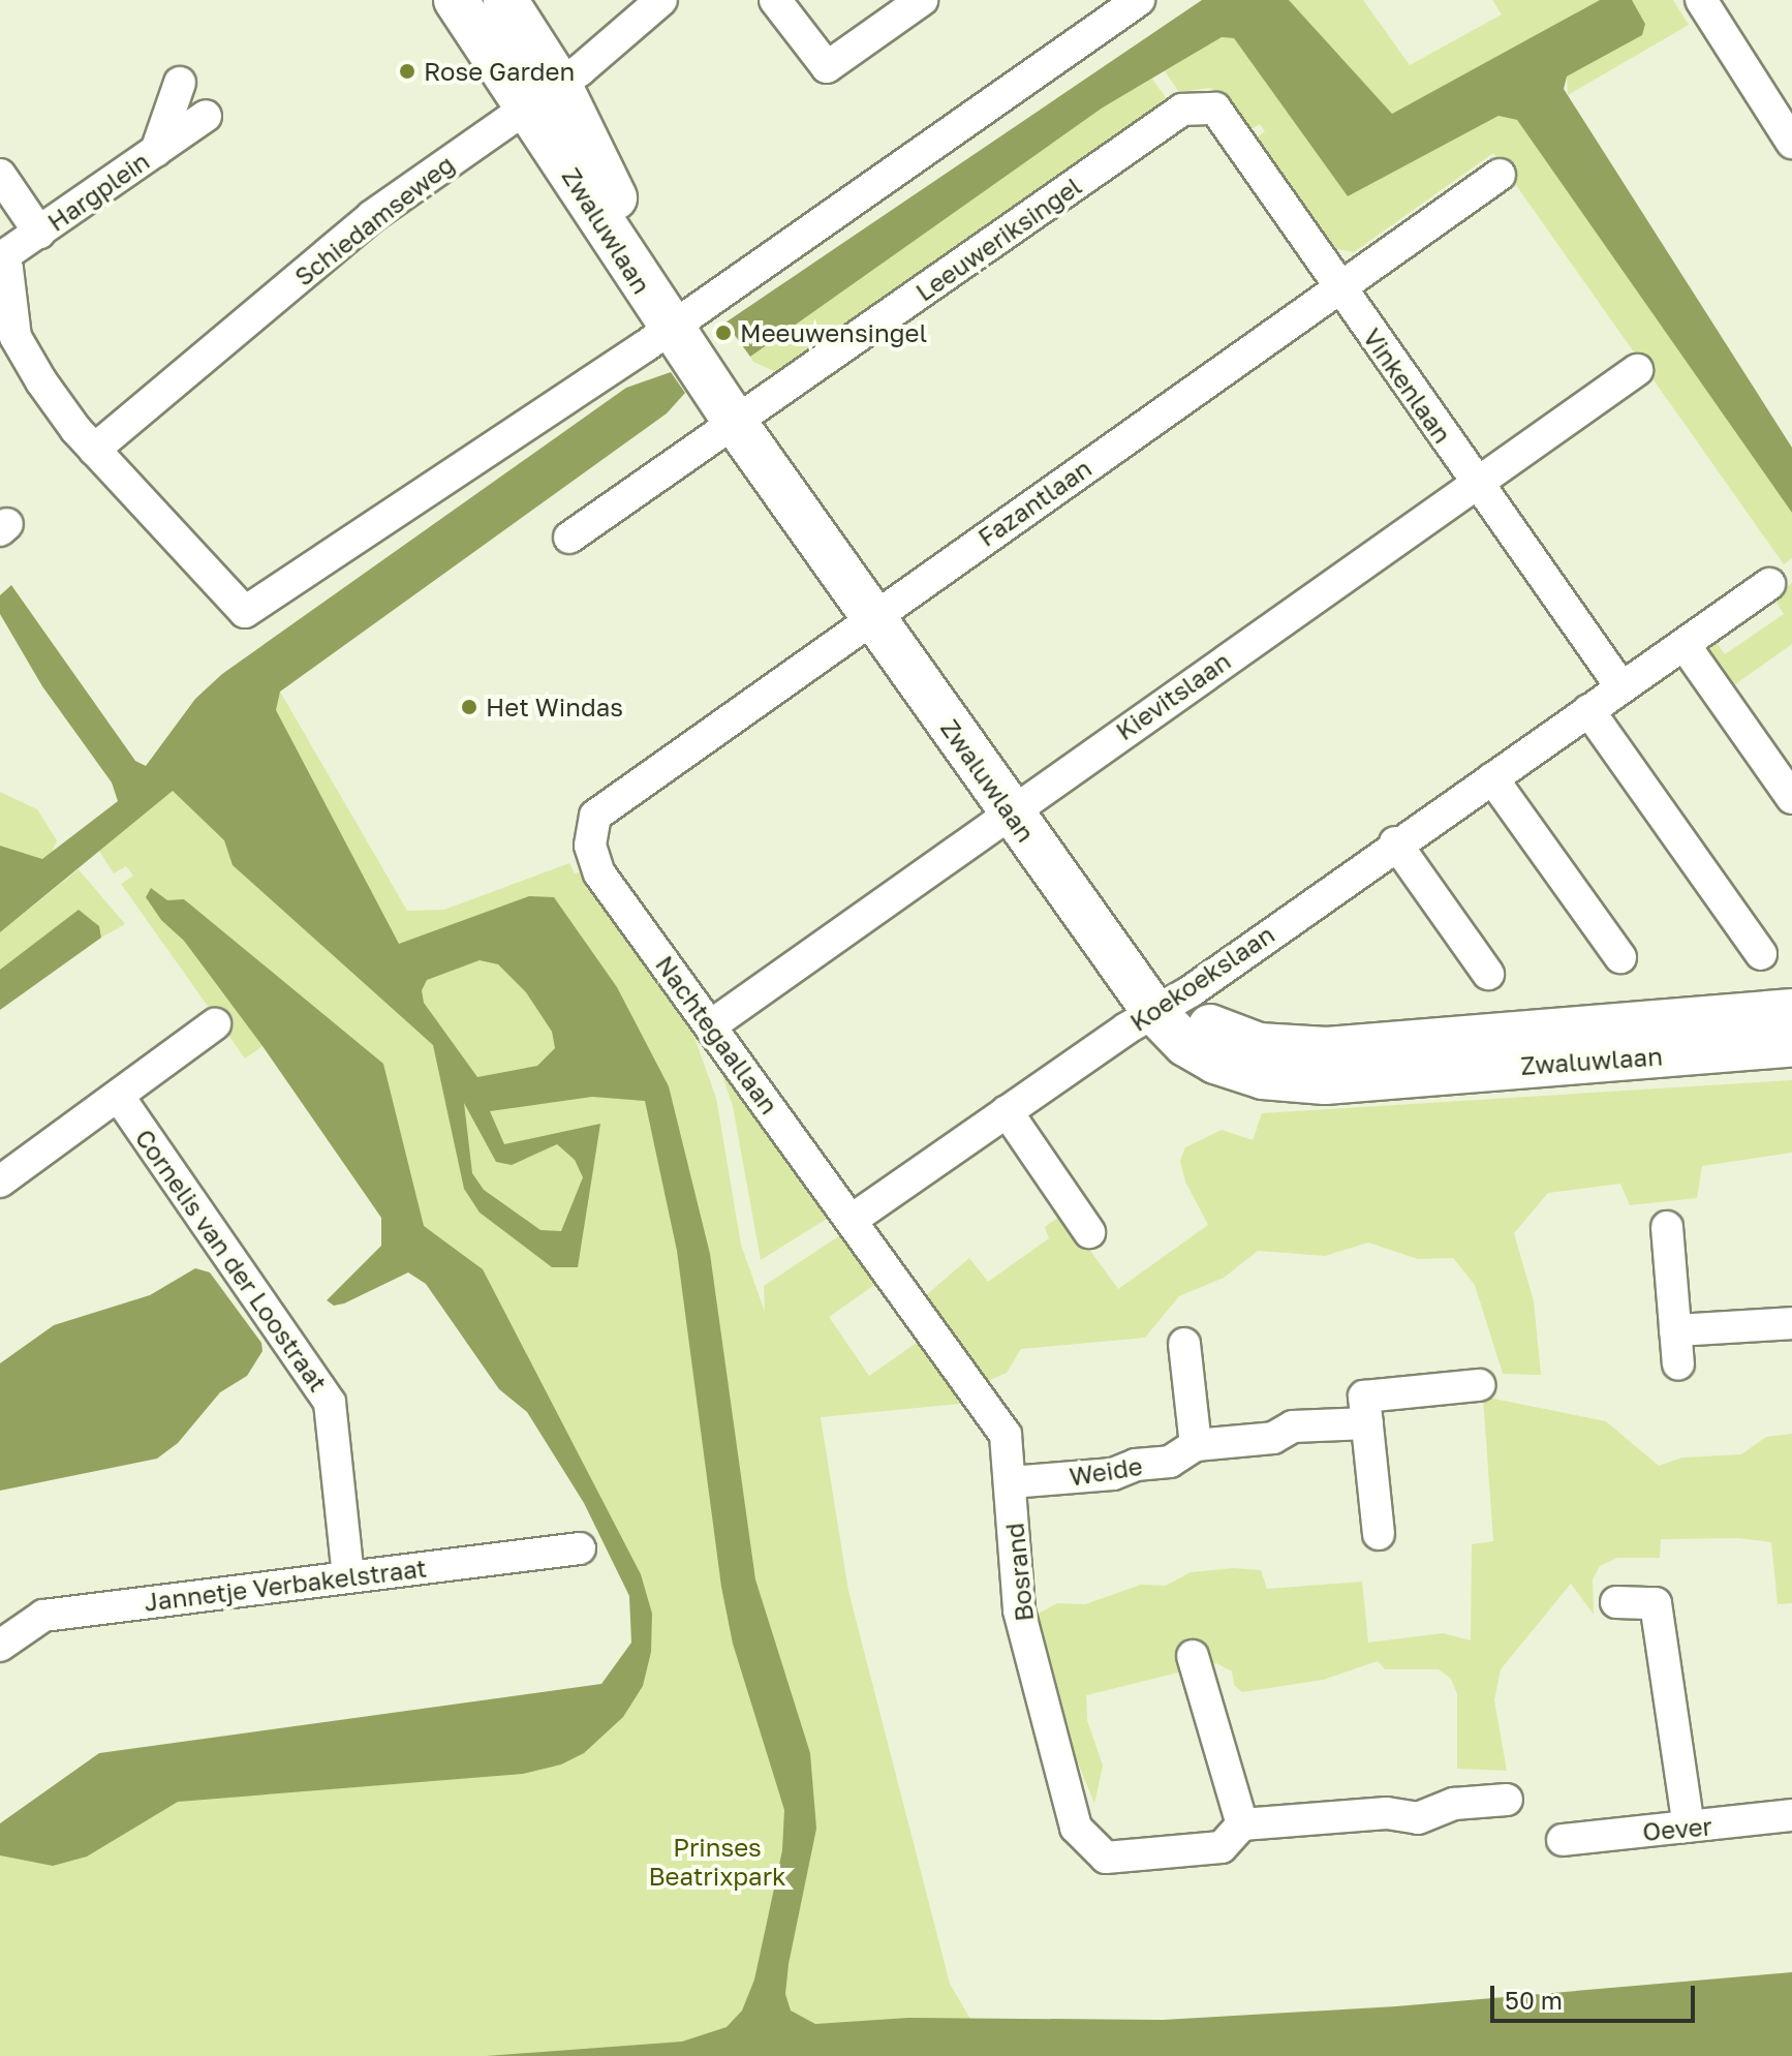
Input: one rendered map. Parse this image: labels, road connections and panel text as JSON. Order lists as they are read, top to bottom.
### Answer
{
  "streets": {
    "main road": ["Zwaluwlaan"],
    "street": [
      "Hargplein",
      "Schiedamseweg",
      "Leeuweriksingel",
      "Vinkenlaan",
      "Fazantlaan",
      "Kievitslaan",
      "Koekoekslaan",
      "Nachtegaallaan",
      "Cornelis van der Loostraat",
      "Weide",
      "Bosrand",
      "Jannetje Verbakelstraat",
      "Oever"
    ]
  },
  "crossings": [
    ["Hargplein", "Schiedamseweg"],
    ["Schiedamseweg", "Zwaluwlaan"],
    ["Zwaluwlaan", "Leeuweriksingel"],
    ["Zwaluwlaan", "Fazantlaan"],
    ["Zwaluwlaan", "Kievitslaan"],
    ["Zwaluwlaan", "Koekoekslaan"],
    ["Leeuweriksingel", "Vinkenlaan"],
    ["Vinkenlaan", "Fazantlaan"],
    ["Vinkenlaan", "Kievitslaan"],
    ["Vinkenlaan", "Koekoekslaan"],
    ["Fazantlaan", "Nachtegaallaan"],
    ["Kievitslaan", "Nachtegaallaan"],
    ["Koekoekslaan", "Nachtegaallaan"],
    ["Koekoekslaan", "Bosrand"],
    ["Nachtegaallaan", "Bosrand"],
    ["Cornelis van der Loostraat", "Jannetje Verbakelstraat"],
    ["Weide", "Bosrand"]
  ],
  "parks": ["Prinses Beatrixpark"],
  "places": ["Rose Garden", "Meeuwensingel", "Het Windas"],
  "scale_bar": "50 m"
}
